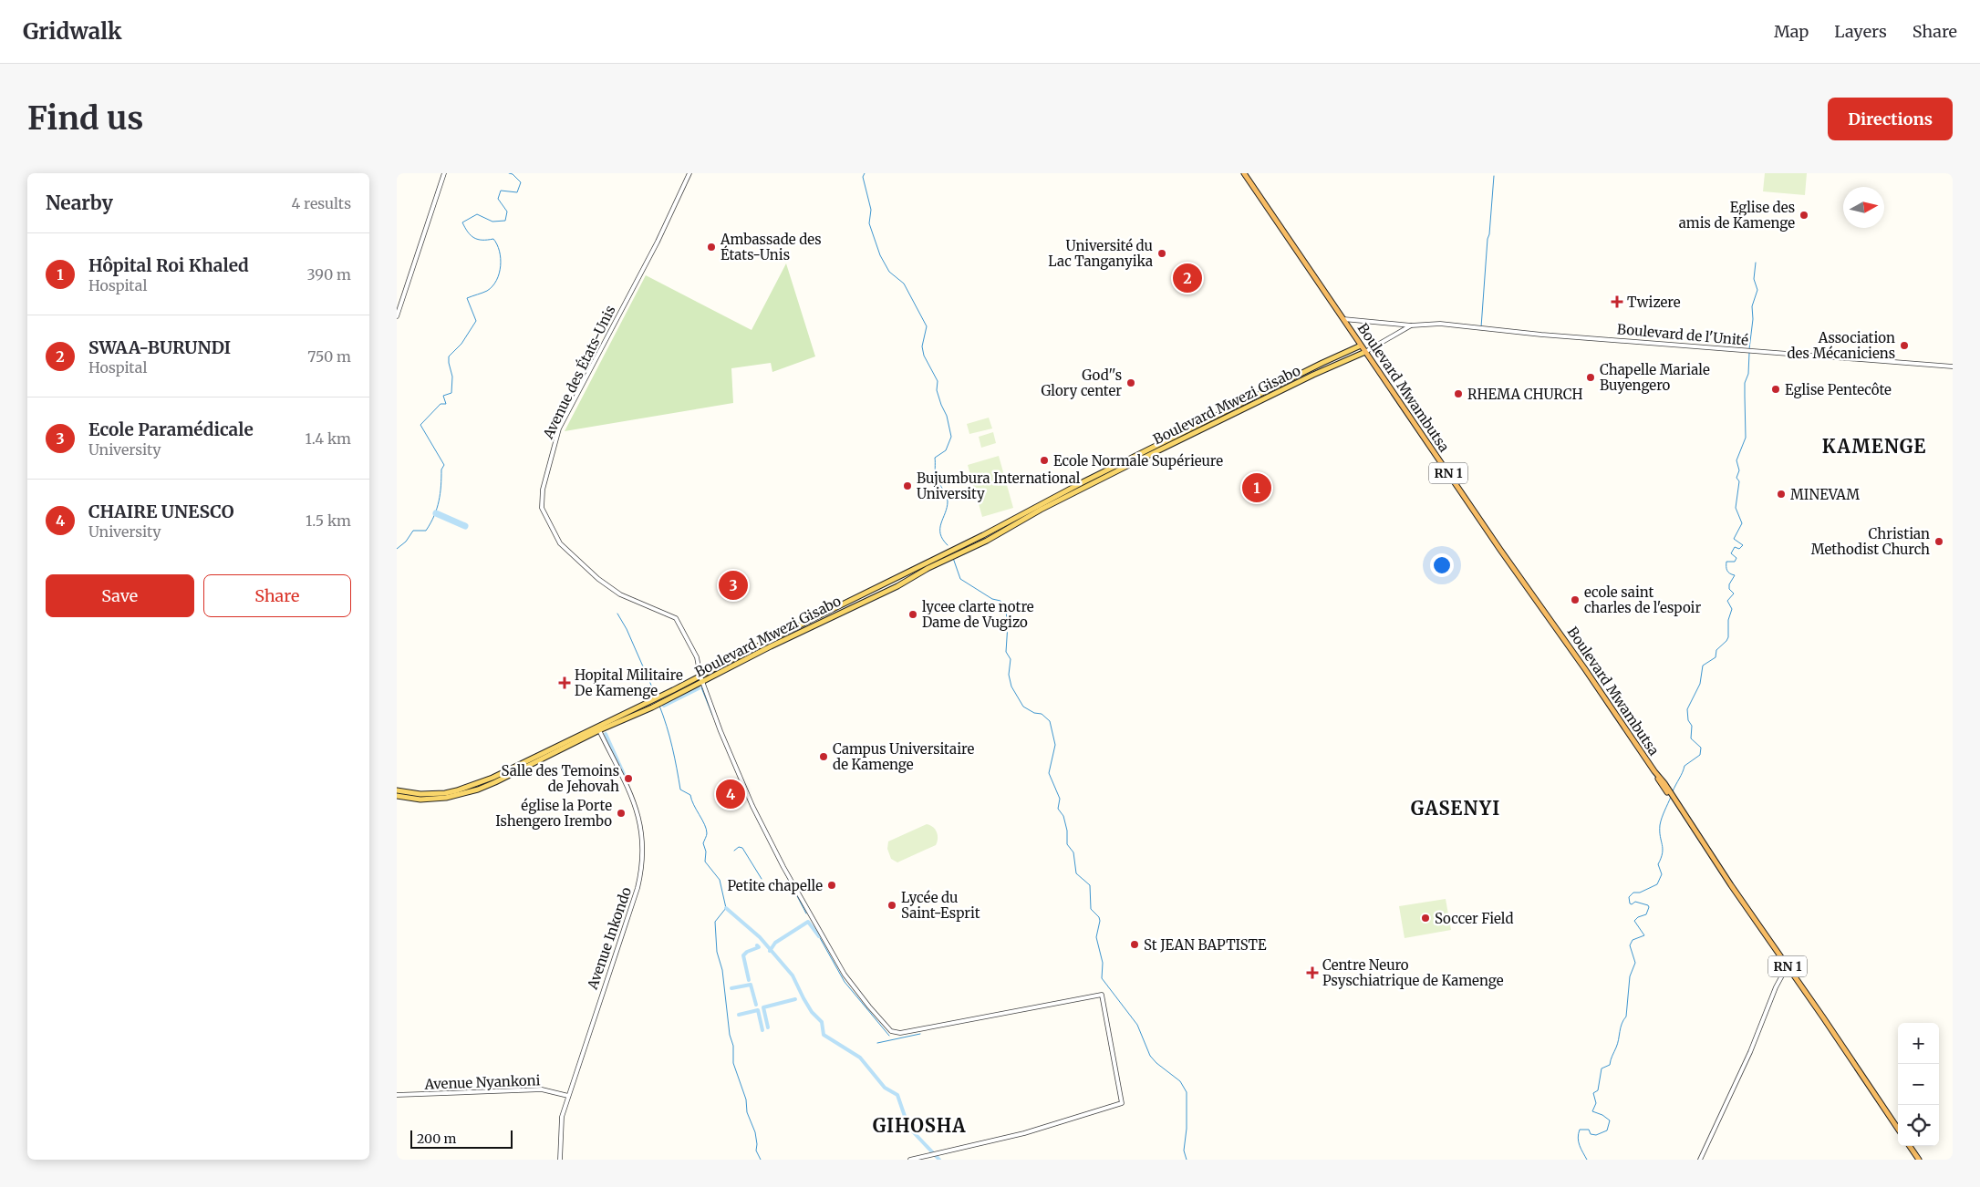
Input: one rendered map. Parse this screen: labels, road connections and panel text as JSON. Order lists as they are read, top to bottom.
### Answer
{
  "streets": {
    "highway": ["Boulevard Mwambutsa", "RN 1"],
    "main road": ["Boulevard Mwezi Gisabo"],
    "street": [
      "Boulevard de l'Unité",
      "Avenue des États-Unis",
      "Avenue Inkondo",
      "Avenue Nyankoni"
    ]
  },
  "crossings": [
    ["Boulevard de l'Unité", "Boulevard Mwambutsa"],
    ["Boulevard de l'Unité", "Boulevard Mwezi Gisabo"],
    ["Avenue des États-Unis", "Boulevard Mwezi Gisabo"],
    ["Boulevard Mwambutsa", "Boulevard Mwezi Gisabo"],
    ["Boulevard Mwezi Gisabo", "Avenue Inkondo"],
    ["Avenue Inkondo", "Avenue Nyankoni"]
  ],
  "districts": ["KAMENGE", "GASENYI", "GIHOSHA"],
  "places": {
    "other": [
      "Eglise des amis de Kamenge",
      "Ambassade des États-Unis",
      "Université du Lac Tanganyika",
      "Association des Mécaniciens",
      "Chapelle Mariale Buyengero",
      "God''s Glory center",
      "Eglise Pentecôte",
      "RHEMA CHURCH",
      "Ecole Normale Supérieure",
      "Bujumbura International University",
      "MINEVAM",
      "Christian Methodist Church",
      "ecole saint charles de l'espoir",
      "lycee clarte notre Dame de Vugizo",
      "Campus Universitaire de Kamenge",
      "Salle des Temoins de Jehovah",
      "église la Porte Ishengero Irembo",
      "Petite chapelle",
      "Lycée du Saint-Esprit",
      "Soccer Field",
      "St JEAN BAPTISTE"
    ],
    "health": ["Twizere", "Hopital Militaire De Kamenge", "Centre Neuro Psyschiatrique de Kamenge"]
  },
  "scale_bar": "200 m",
  "north": "right",
  "page": {
    "header": "Gridwalk",
    "nav": ["Map", "Layers", "Share"],
    "buttons": [
      "Directions",
      ["Save", "Share"]
    ],
    "title": "Find us",
    "heading": ["Nearby", "4 results"],
    "list": [
      {
        "mark": "1",
        "name": "Hôpital Roi Khaled",
        "note": "Hospital",
        "value": "390 m"
      },
      {
        "mark": "2",
        "name": "SWAA-BURUNDI",
        "note": "Hospital",
        "value": "750 m"
      },
      {
        "mark": "3",
        "name": "Ecole Paramédicale",
        "note": "University",
        "value": "1.4 km"
      },
      {
        "mark": "4",
        "name": "CHAIRE UNESCO",
        "note": "University",
        "value": "1.5 km"
      }
    ],
    "pins": [
      "2",
      "1",
      "3",
      "4"
    ],
    "map_buttons": ["+", "−"],
    "scale": "200 m"
  }
}
